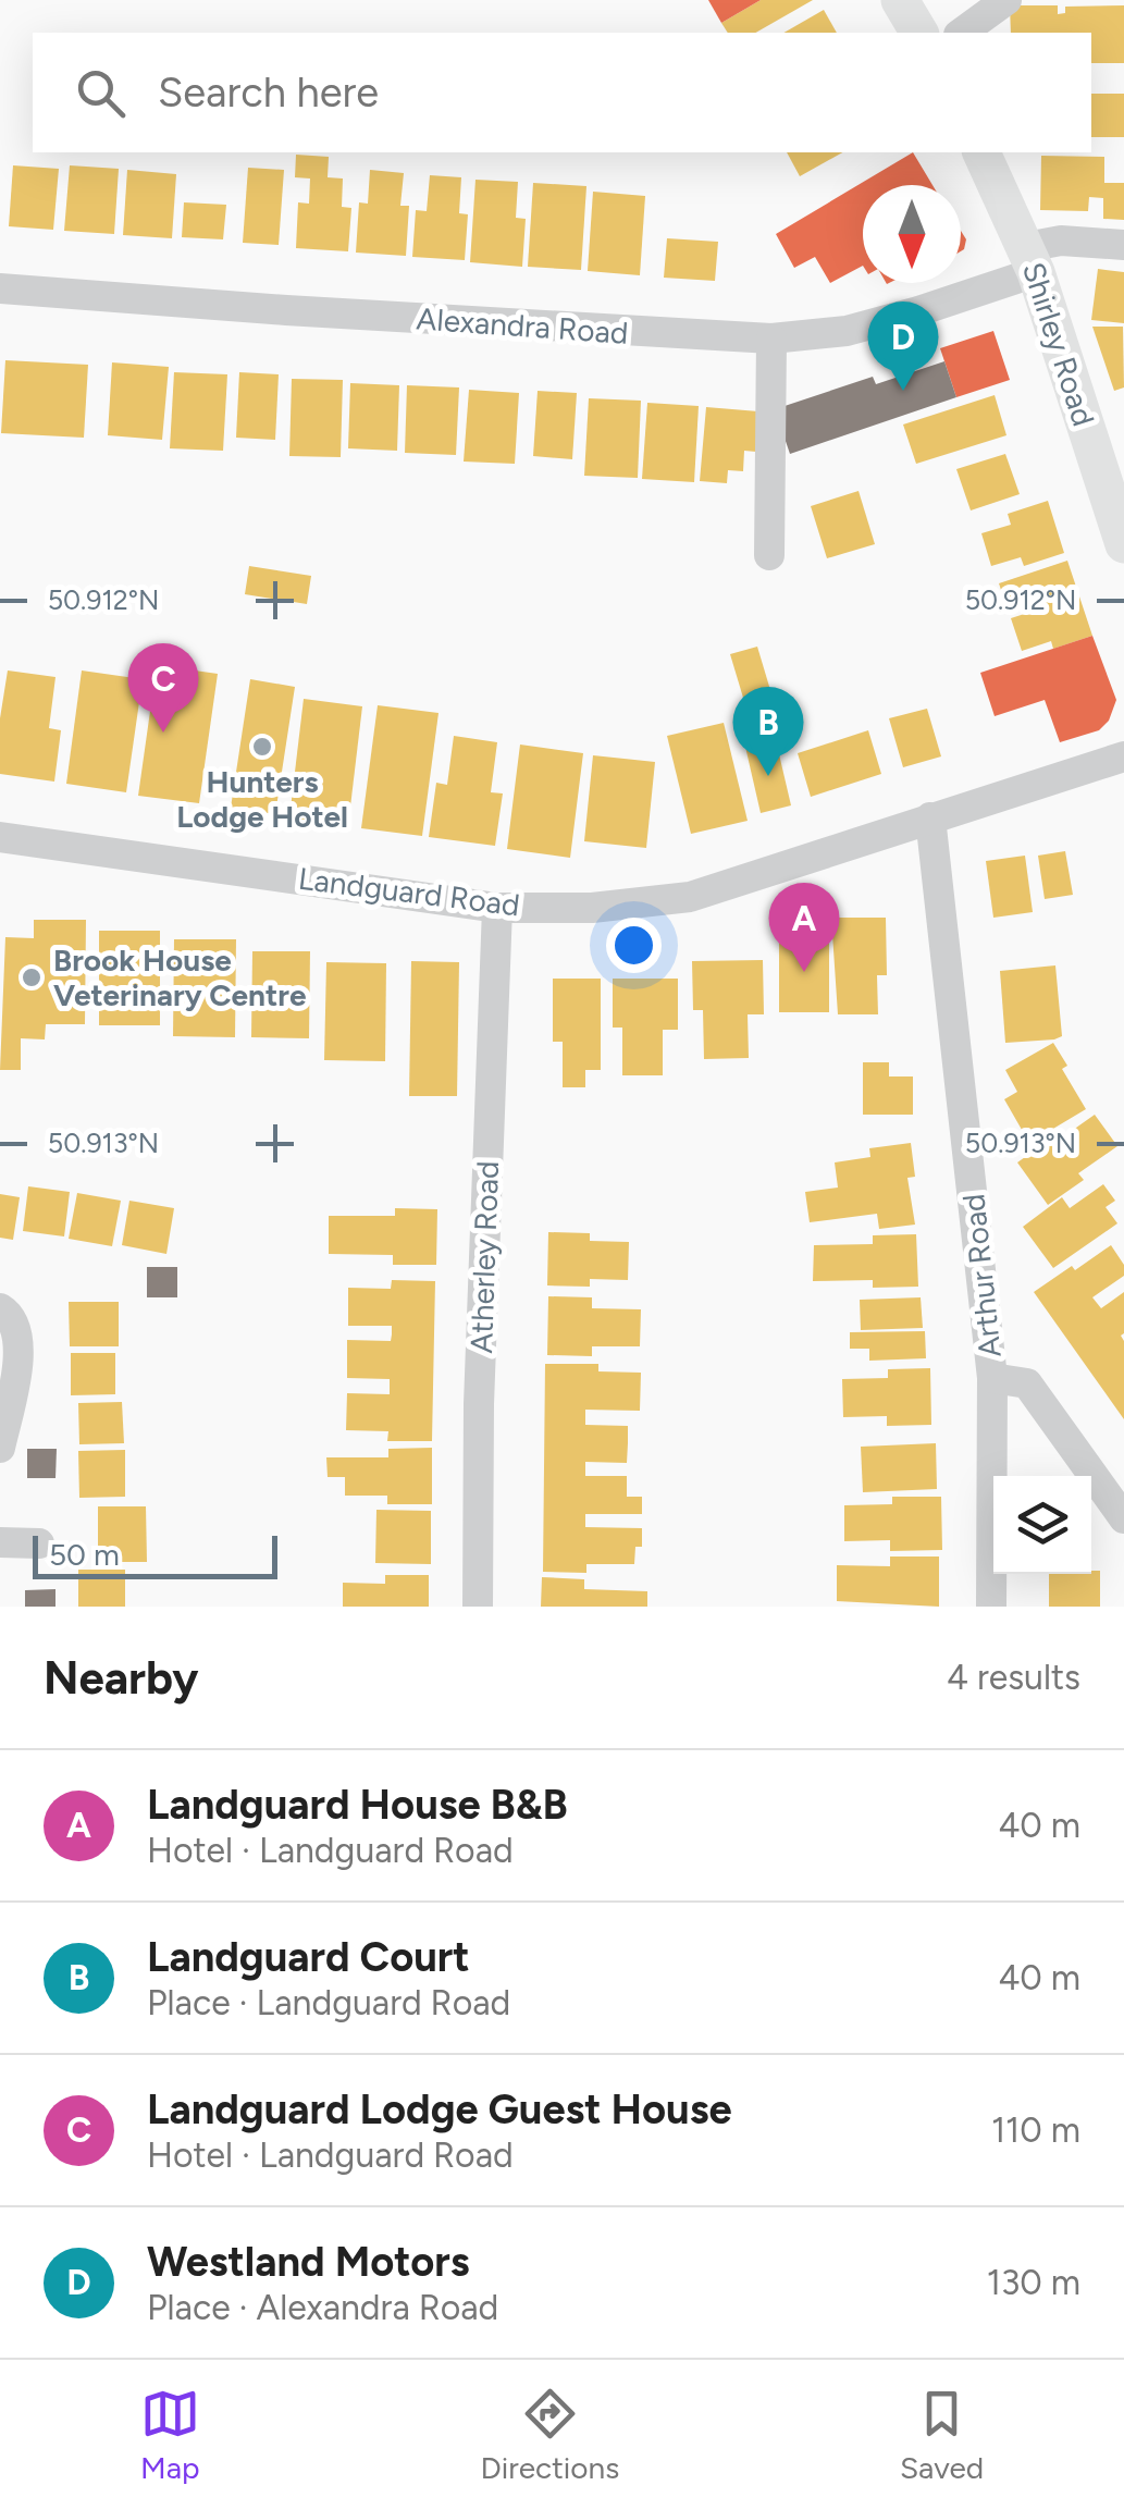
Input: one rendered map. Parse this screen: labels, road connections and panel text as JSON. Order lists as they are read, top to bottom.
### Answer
{
  "streets": {
    "main road": ["Shirley Road"],
    "street": [
      "Alexandra Road",
      "Landguard Road",
      "Atherley Road",
      "Arthur Road"
    ]
  },
  "crossings": [
    ["Alexandra Road", "Shirley Road"],
    ["Landguard Road", "Atherley Road"],
    ["Landguard Road", "Arthur Road"]
  ],
  "places": ["Hunters Lodge Hotel", "Brook House Veterinary Centre"],
  "scale_bar": "50 m",
  "north": "bottom",
  "page": {
    "search": "Search here",
    "pins": [
      "D",
      "C",
      "B",
      "A"
    ],
    "scale": "50 m",
    "heading": ["Nearby", "4 results"],
    "list": [
      {
        "mark": "A",
        "name": "Landguard House B&B",
        "note": "Hotel · Landguard Road",
        "value": "40 m"
      },
      {
        "mark": "B",
        "name": "Landguard Court",
        "note": "Place · Landguard Road",
        "value": "40 m"
      },
      {
        "mark": "C",
        "name": "Landguard Lodge Guest House",
        "note": "Hotel · Landguard Road",
        "value": "110 m"
      },
      {
        "mark": "D",
        "name": "Westland Motors",
        "note": "Place · Alexandra Road",
        "value": "130 m"
      }
    ],
    "nav": ["Map", "Directions", "Saved"]
  },
  "coordinates": ["50.912°N", "50.913°N"]
}
